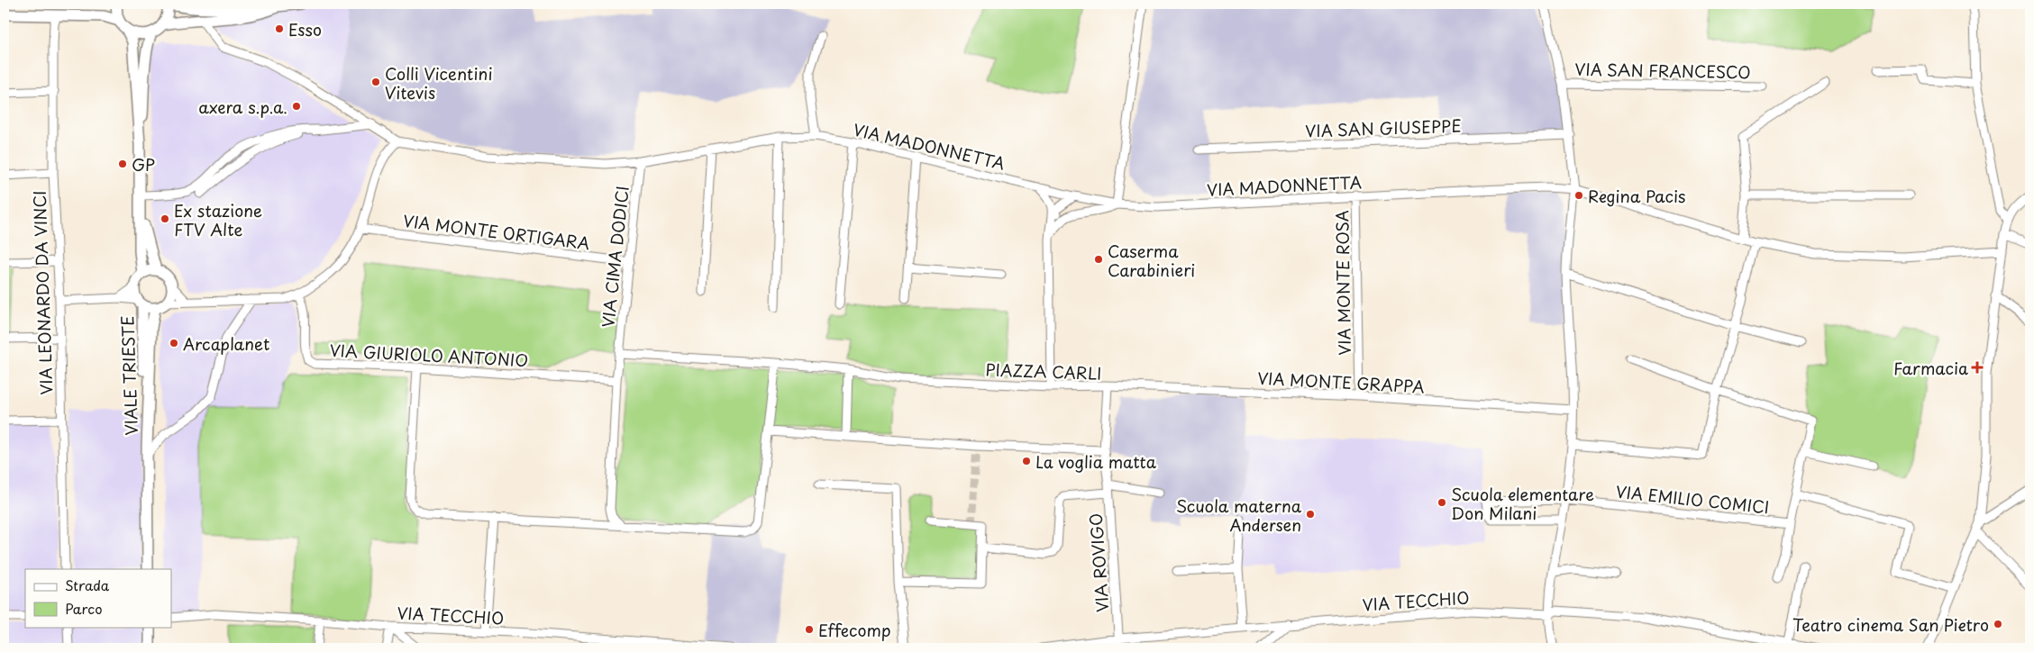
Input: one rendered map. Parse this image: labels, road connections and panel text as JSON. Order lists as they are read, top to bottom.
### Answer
{
  "streets": {
    "main road": ["VIALE TRIESTE"],
    "street": [
      "VIA SAN FRANCESCO",
      "VIA SAN GIUSEPPE",
      "VIA MADONNETTA",
      "VIA MONTE ORTIGARA",
      "VIA CIMA DODICI",
      "VIA MONTE ROSA",
      "VIA LEONARDO DA VINCI",
      "VIA GIURIOLO ANTONIO",
      "PIAZZA CARLI",
      "VIA MONTE GRAPPA",
      "VIA EMILIO COMICI",
      "VIA ROVIGO",
      "VIA TECCHIO"
    ]
  },
  "crossings": [
    ["VIA MADONNETTA", "VIA CIMA DODICI"],
    ["VIA MADONNETTA", "VIA MONTE ROSA"],
    ["VIA MONTE ORTIGARA", "VIA CIMA DODICI"],
    ["VIA CIMA DODICI", "VIA GIURIOLO ANTONIO"],
    ["VIA CIMA DODICI", "PIAZZA CARLI"],
    ["VIA MONTE ROSA", "VIA MONTE GRAPPA"],
    ["PIAZZA CARLI", "VIA MONTE GRAPPA"],
    ["PIAZZA CARLI", "VIA ROVIGO"],
    ["VIA ROVIGO", "VIA TECCHIO"]
  ],
  "places": {
    "other": [
      "Esso",
      "Colli Vicentini Vitevis",
      "axera s.p.a.",
      "GP",
      "Regina Pacis",
      "Ex stazione FTV Alte",
      "Caserma Carabinieri",
      "Arcaplanet",
      "La voglia matta",
      "Scuola elementare Don Milani",
      "Scuola materna Andersen",
      "Teatro cinema San Pietro",
      "Effecomp"
    ],
    "health": ["Farmacia"]
  },
  "legend": ["Strada", "Parco"]
}
